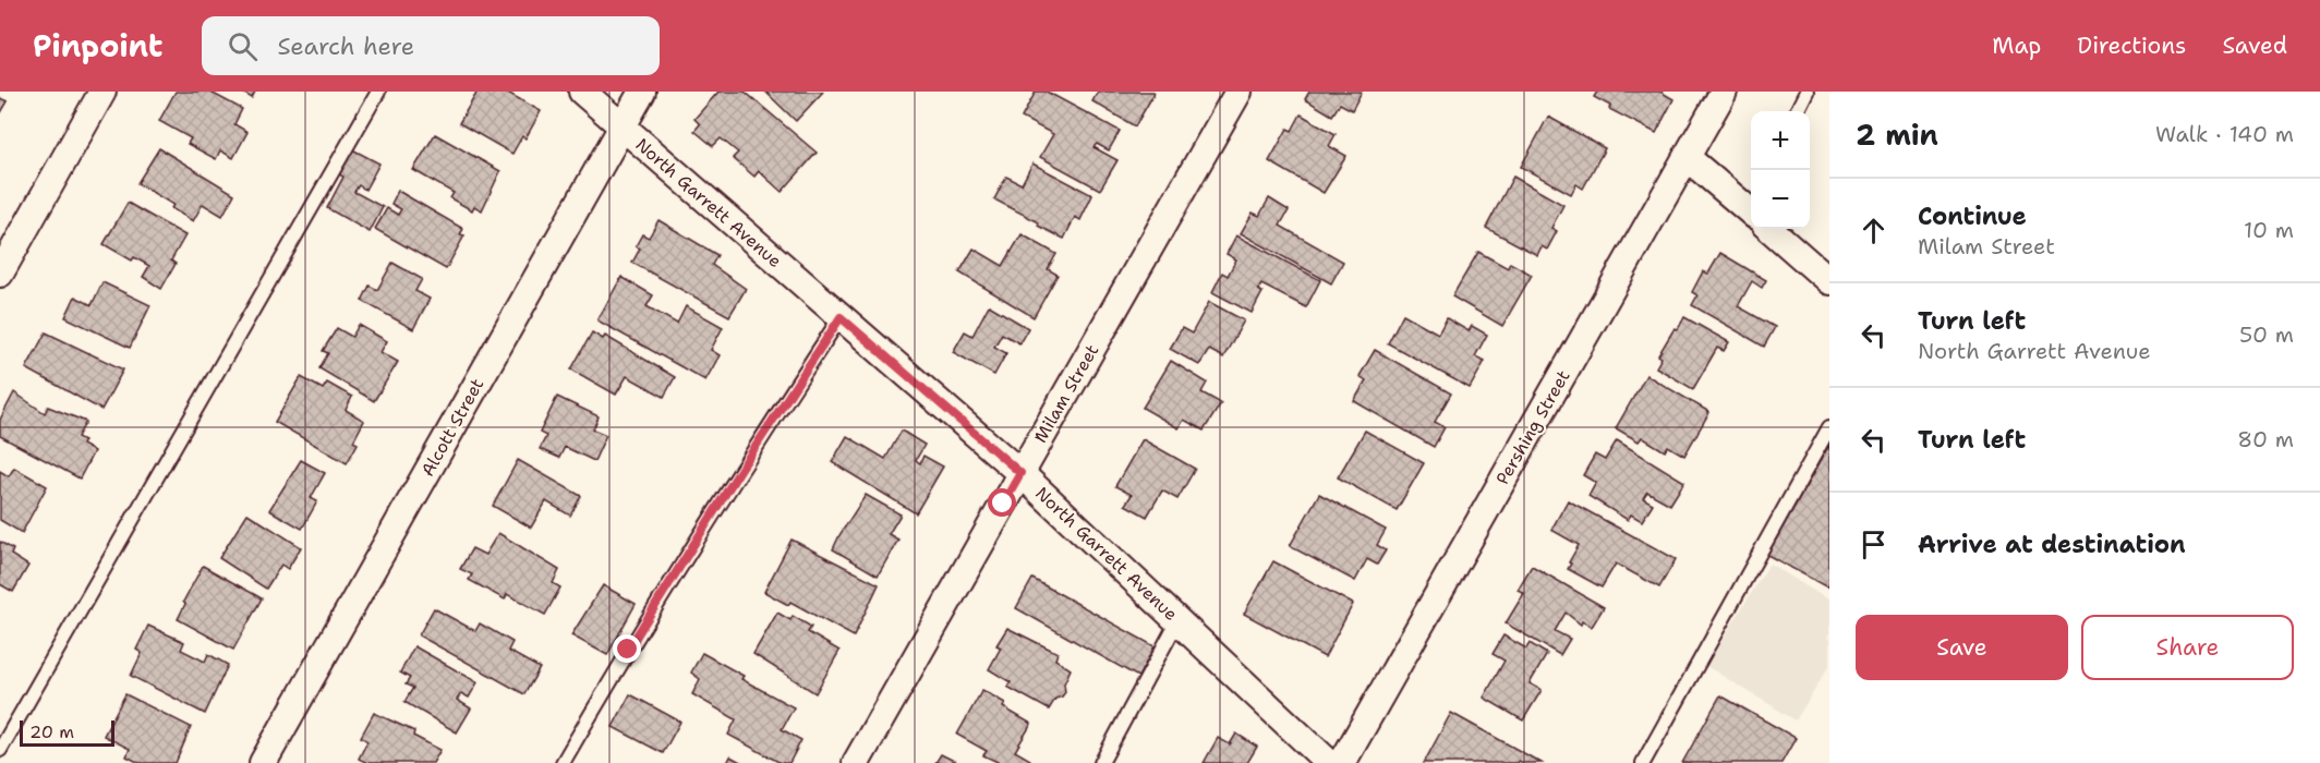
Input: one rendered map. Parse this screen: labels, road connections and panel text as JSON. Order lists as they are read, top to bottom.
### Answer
{
  "streets": {
    "street": [
      "North Garrett Avenue",
      "Milam Street",
      "Alcott Street",
      "Pershing Street"
    ]
  },
  "crossings": [
    ["North Garrett Avenue", "Milam Street"],
    ["North Garrett Avenue", "Alcott Street"]
  ],
  "scale_bar": "20 m",
  "page": {
    "header": "Pinpoint",
    "search": "Search here",
    "nav": ["Map", "Directions", "Saved"],
    "heading": ["2 min", "Walk · 140 m"],
    "map_buttons": ["+", "−"],
    "list": [
      ["Continue", "Milam Street", "10 m"],
      ["Turn left", "North Garrett Avenue", "50 m"],
      ["Turn left", "80 m"],
      "Arrive at destination"
    ],
    "buttons": ["Save", "Share"],
    "scale": "20 m"
  }
}
